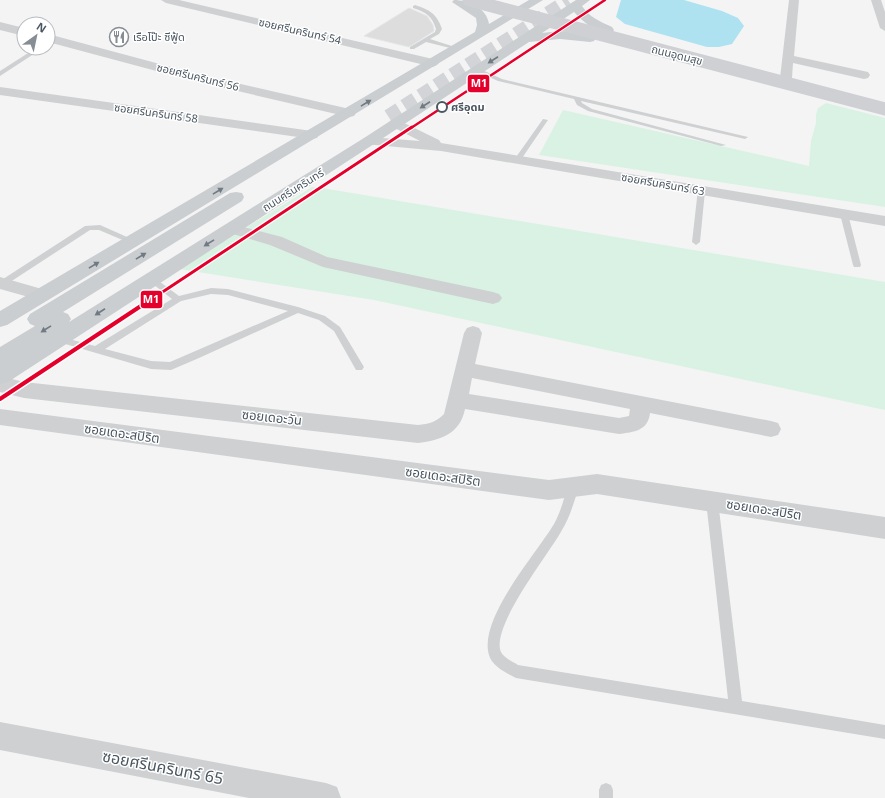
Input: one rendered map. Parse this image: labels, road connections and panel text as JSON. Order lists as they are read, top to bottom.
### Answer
{
  "streets": {
    "main road": ["ถนนอุดมสุข", "ถนนศรีนครินทร์"],
    "street": [
      "ซอยศรีนครินทร์ 54",
      "ซอยศรีนครินทร์ 56",
      "ซอยศรีนครินทร์ 58",
      "ซอยศรีนครินทร์ 63",
      "ซอยเดอะวัน",
      "ซอยเดอะสปิริต",
      "ซอยศรีนครินทร์ 65"
    ]
  },
  "crossings": [
    ["ซอยศรีนครินทร์ 63", "ถนนศรีนครินทร์"]
  ],
  "places": {
    "restaurant": ["เรือโป๊ะ ซีฟู้ด"],
    "other": ["ศรีอุดม"]
  },
  "lines": ["transit line M1"],
  "north": "top right"
}
